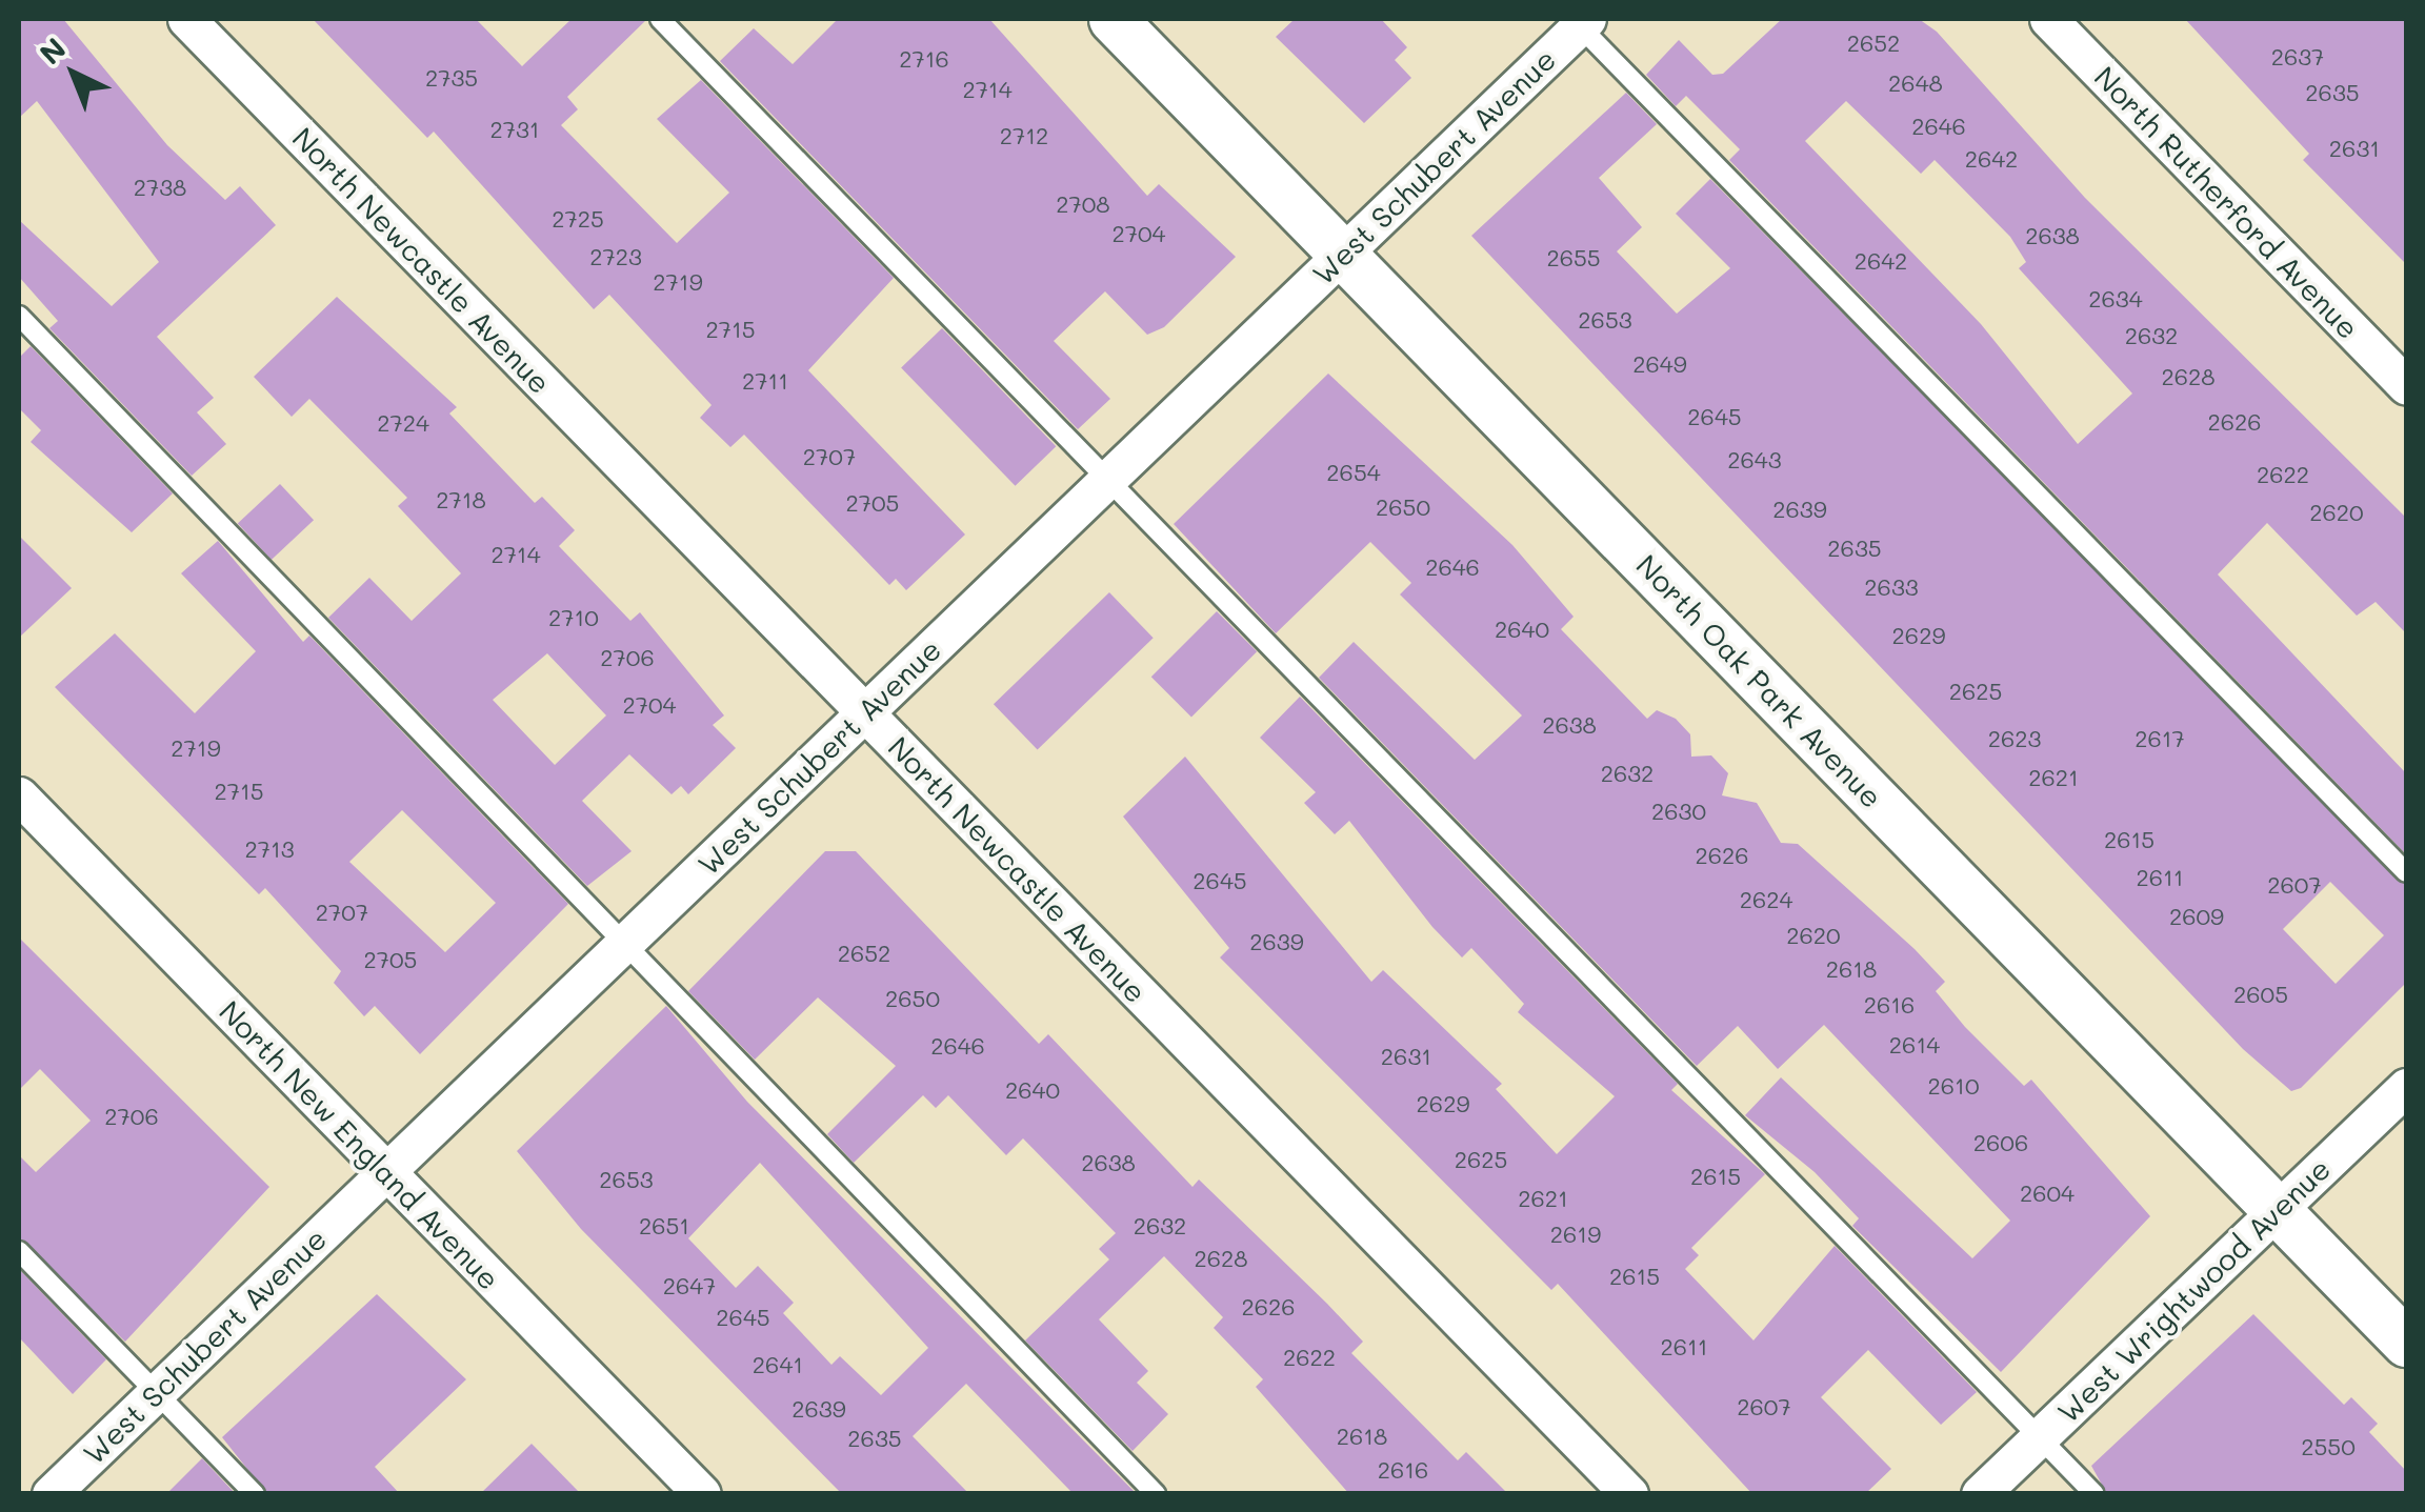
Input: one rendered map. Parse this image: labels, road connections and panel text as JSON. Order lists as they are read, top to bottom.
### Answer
{
  "streets": {
    "street": [
      "West Schubert Avenue",
      "North Rutherford Avenue",
      "North Newcastle Avenue",
      "North Oak Park Avenue",
      "North New England Avenue",
      "West Wrightwood Avenue"
    ]
  },
  "crossings": [
    ["West Schubert Avenue", "North Newcastle Avenue"],
    ["West Schubert Avenue", "North Oak Park Avenue"],
    ["West Schubert Avenue", "North New England Avenue"],
    ["North Oak Park Avenue", "West Wrightwood Avenue"]
  ],
  "house_numbers": [
    "2652",
    "2637",
    "2716",
    "2735",
    "2648",
    "2714",
    "2635",
    "2646",
    "2731",
    "2712",
    "2631",
    "2642",
    "2738",
    "2708",
    "2725",
    "2704",
    "2638",
    "2723",
    "2655",
    "2642",
    "2719",
    "2634",
    "2653",
    "2715",
    "2632",
    "2649",
    "2628",
    "2711",
    "2645",
    "2626",
    "2724",
    "2707",
    "2643",
    "2654",
    "2622",
    "2718",
    "2705",
    "2650",
    "2639",
    "2620",
    "2635",
    "2714",
    "2646",
    "2633",
    "2710",
    "2640",
    "2629",
    "2706",
    "2625",
    "2704",
    "2638",
    "2623",
    "2617",
    "2719",
    "2632",
    "2621",
    "2715",
    "2630",
    "2615",
    "2713",
    "2626",
    "2611",
    "2645",
    "2607",
    "2624",
    "2707",
    "2609",
    "2620",
    "2639",
    "2652",
    "2705",
    "2618",
    "2605",
    "2650",
    "2616",
    "2614",
    "2646",
    "2631",
    "2610",
    "2640",
    "2629",
    "2706",
    "2606",
    "2625",
    "2638",
    "2615",
    "2653",
    "2604",
    "2621",
    "2651",
    "2632",
    "2619",
    "2628",
    "2615",
    "2647",
    "2626",
    "2645",
    "2611",
    "2622",
    "2641",
    "2607",
    "2639",
    "2618",
    "2635",
    "2550",
    "2616"
  ],
  "north": "top left"
}
